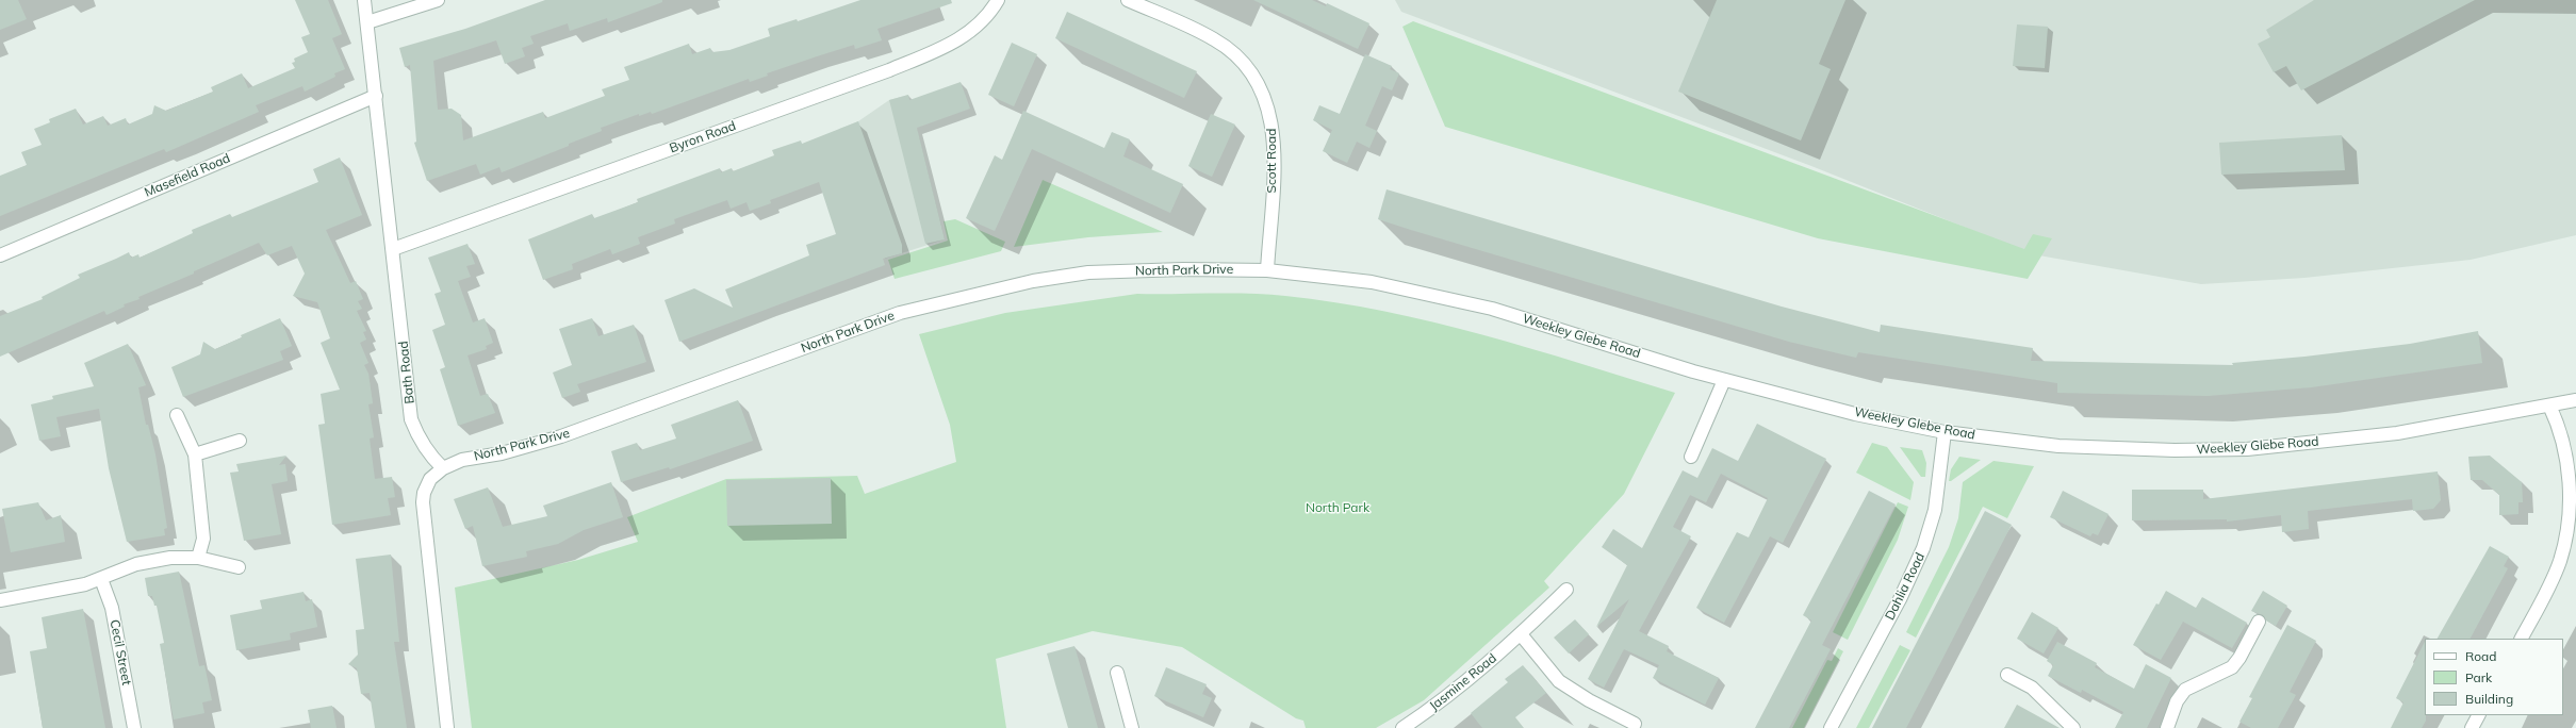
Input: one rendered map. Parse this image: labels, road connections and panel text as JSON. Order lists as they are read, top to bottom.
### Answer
{
  "streets": {
    "street": [
      "Byron Road",
      "Scott Road",
      "Masefield Road",
      "North Park Drive",
      "Weekley Glebe Road",
      "Bath Road",
      "Dahlia Road",
      "Cecil Street",
      "Jasmine Road"
    ]
  },
  "crossings": [
    ["Byron Road", "Bath Road"],
    ["Scott Road", "North Park Drive"],
    ["Scott Road", "Weekley Glebe Road"],
    ["Masefield Road", "Bath Road"],
    ["North Park Drive", "Weekley Glebe Road"],
    ["North Park Drive", "Bath Road"],
    ["Weekley Glebe Road", "Dahlia Road"]
  ],
  "parks": ["North Park"],
  "legend": ["Road", "Park", "Building"]
}
